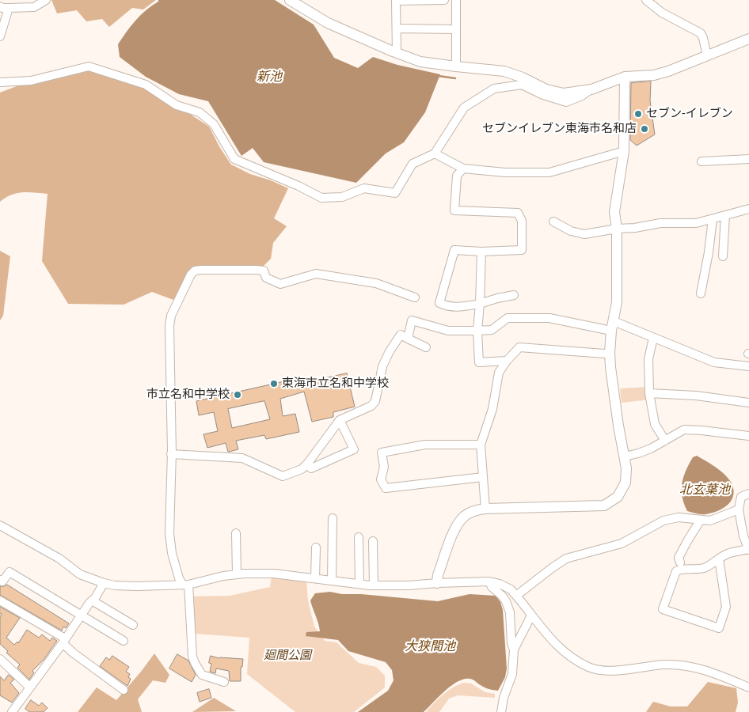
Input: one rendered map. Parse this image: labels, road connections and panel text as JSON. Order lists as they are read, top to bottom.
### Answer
{
  "water": ["新池", "北玄葉池", "大狭間池"],
  "parks": ["廻間公園"],
  "places": [
    "セブン-イレブン",
    "セブンイレブン東海市名和店",
    "東海市立名和中学校",
    "市立名和中学校"
  ]
}
